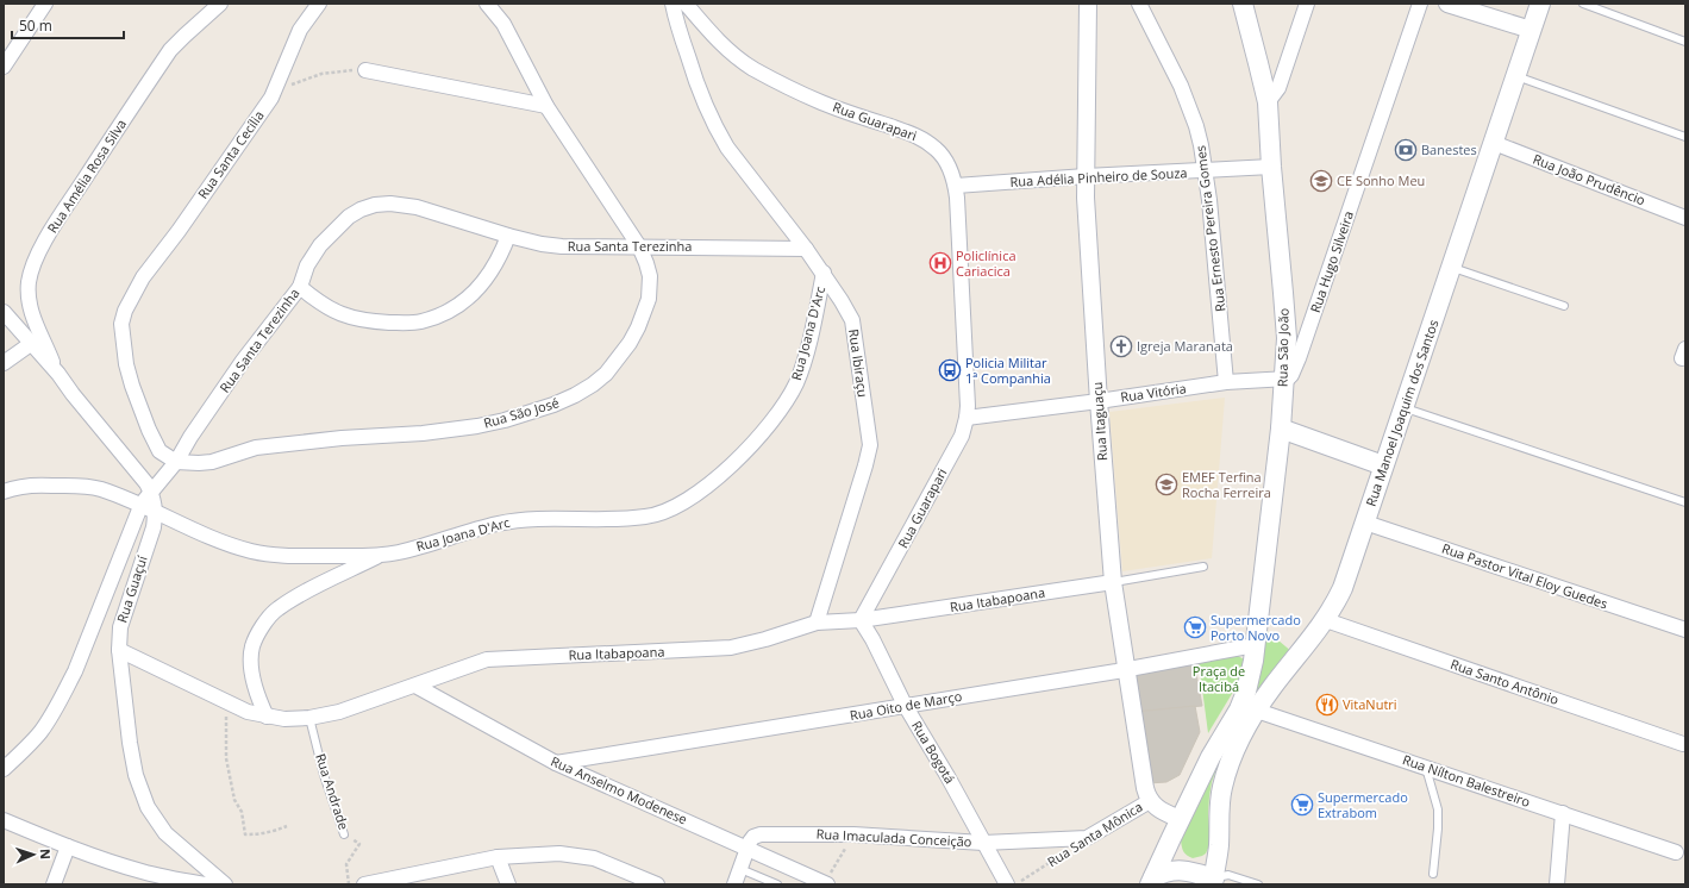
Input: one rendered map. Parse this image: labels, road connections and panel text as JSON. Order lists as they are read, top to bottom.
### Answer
{
  "streets": {
    "main road": ["Rua São João", "Rua Manoel Joaquim dos Santos"],
    "street": [
      "Rua Guarapari",
      "Rua Santa Cecília",
      "Rua Amélia Rosa Silva",
      "Rua Adélia Pinheiro de Souza",
      "Rua João Prudêncio",
      "Rua Ernesto Pereira Gomes",
      "Rua Santa Terezinha",
      "Rua Hugo Silveira",
      "Rua Joana D'Arc",
      "Rua Ibiraçu",
      "Rua Vitória",
      "Rua São José",
      "Rua Itaguaçu",
      "Rua Pastor Vital Eloy Guedes",
      "Rua Guaçuí",
      "Rua Itabapoana",
      "Rua Santo Antônio",
      "Rua Oito de Março",
      "Rua Bogotá",
      "Rua Nílton Balestreiro",
      "Rua Anselmo Modenese",
      "Rua Santa Mônica",
      "Rua Imaculada Conceição"
    ],
    "lane": ["Rua Andrade"]
  },
  "crossings": [
    ["Rua Guarapari", "Rua Adélia Pinheiro de Souza"],
    ["Rua Guarapari", "Rua Vitória"],
    ["Rua Guarapari", "Rua Itabapoana"],
    ["Rua Guarapari", "Rua Bogotá"],
    ["Rua Santa Cecília", "Rua Santa Terezinha"],
    ["Rua Santa Cecília", "Rua São José"],
    ["Rua Amélia Rosa Silva", "Rua Guaçuí"],
    ["Rua Adélia Pinheiro de Souza", "Rua Ernesto Pereira Gomes"],
    ["Rua Adélia Pinheiro de Souza", "Rua São João"],
    ["Rua Adélia Pinheiro de Souza", "Rua Itaguaçu"],
    ["Rua João Prudêncio", "Rua Manoel Joaquim dos Santos"],
    ["Rua Ernesto Pereira Gomes", "Rua Vitória"],
    ["Rua Santa Terezinha", "Rua Joana D'Arc"],
    ["Rua Santa Terezinha", "Rua Ibiraçu"],
    ["Rua Santa Terezinha", "Rua São José"],
    ["Rua Santa Terezinha", "Rua Guaçuí"],
    ["Rua Hugo Silveira", "Rua São João"],
    ["Rua Hugo Silveira", "Rua Vitória"],
    ["Rua Joana D'Arc", "Rua Ibiraçu"],
    ["Rua Joana D'Arc", "Rua Guaçuí"],
    ["Rua São João", "Rua Vitória"],
    ["Rua São João", "Rua Oito de Março"],
    ["Rua Ibiraçu", "Rua Itabapoana"],
    ["Rua Vitória", "Rua Itaguaçu"],
    ["Rua Manoel Joaquim dos Santos", "Rua Pastor Vital Eloy Guedes"],
    ["Rua Manoel Joaquim dos Santos", "Rua Santo Antônio"],
    ["Rua Manoel Joaquim dos Santos", "Rua Nílton Balestreiro"],
    ["Rua Itaguaçu", "Rua Itabapoana"],
    ["Rua Itaguaçu", "Rua Oito de Março"],
    ["Rua Itaguaçu", "Rua Santa Mônica"],
    ["Rua Guaçuí", "Rua Itabapoana"],
    ["Rua Itabapoana", "Rua Bogotá"],
    ["Rua Itabapoana", "Rua Anselmo Modenese"],
    ["Rua Itabapoana", "Rua Andrade"],
    ["Rua Oito de Março", "Rua Bogotá"],
    ["Rua Oito de Março", "Rua Anselmo Modenese"],
    ["Rua Bogotá", "Rua Imaculada Conceição"],
    ["Rua Anselmo Modenese", "Rua Imaculada Conceição"],
    ["Rua Santa Mônica", "Rua Imaculada Conceição"]
  ],
  "parks": ["Praça de Itacibá"],
  "places": {
    "bank": ["Banestes"],
    "school or university": ["CE Sonho Meu", "EMEF Terfina Rocha Ferreira"],
    "hospital": ["Policlínica Cariacica"],
    "church": ["Igreja Maranata"],
    "bus stop": ["Policia Militar 1ª Companhia"],
    "supermarket": ["Supermercado Porto Novo", "Supermercado Extrabom"],
    "restaurant": ["VitaNutri"]
  },
  "scale_bar": "50 m",
  "north": "right"
}
